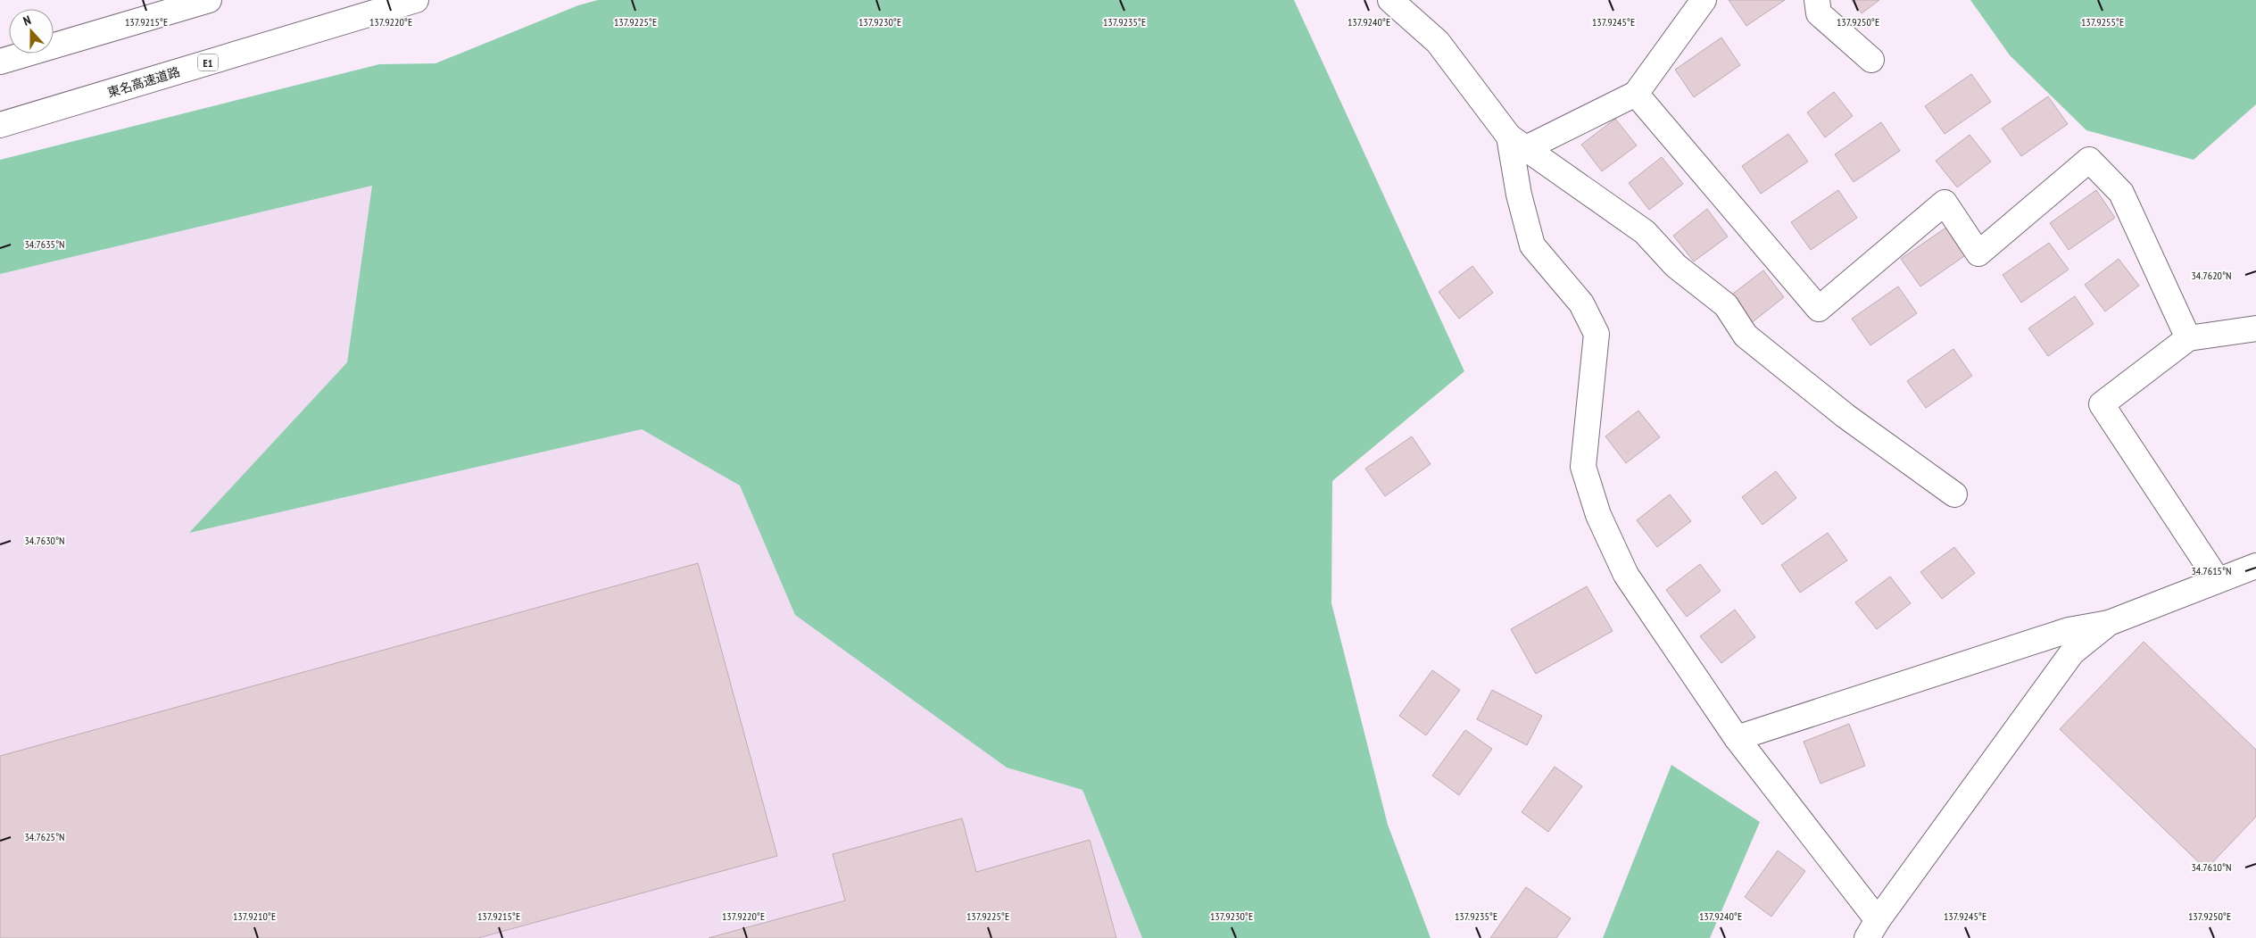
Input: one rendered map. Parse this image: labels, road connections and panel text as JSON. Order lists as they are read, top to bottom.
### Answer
{
  "streets": {
    "main road": ["E1", "東名高速道路"]
  },
  "north": "top",
  "coordinates": [
    "137.9230°E",
    "137.9215°E",
    "137.9220°E",
    "137.9225°E",
    "137.9235°E",
    "137.9240°E",
    "137.9245°E",
    "137.9250°E",
    "137.9255°E",
    "34.7635°N",
    "34.7620°N",
    "34.7630°N",
    "34.7615°N",
    "34.7625°N",
    "34.7610°N",
    "137.9210°E"
  ]
}
